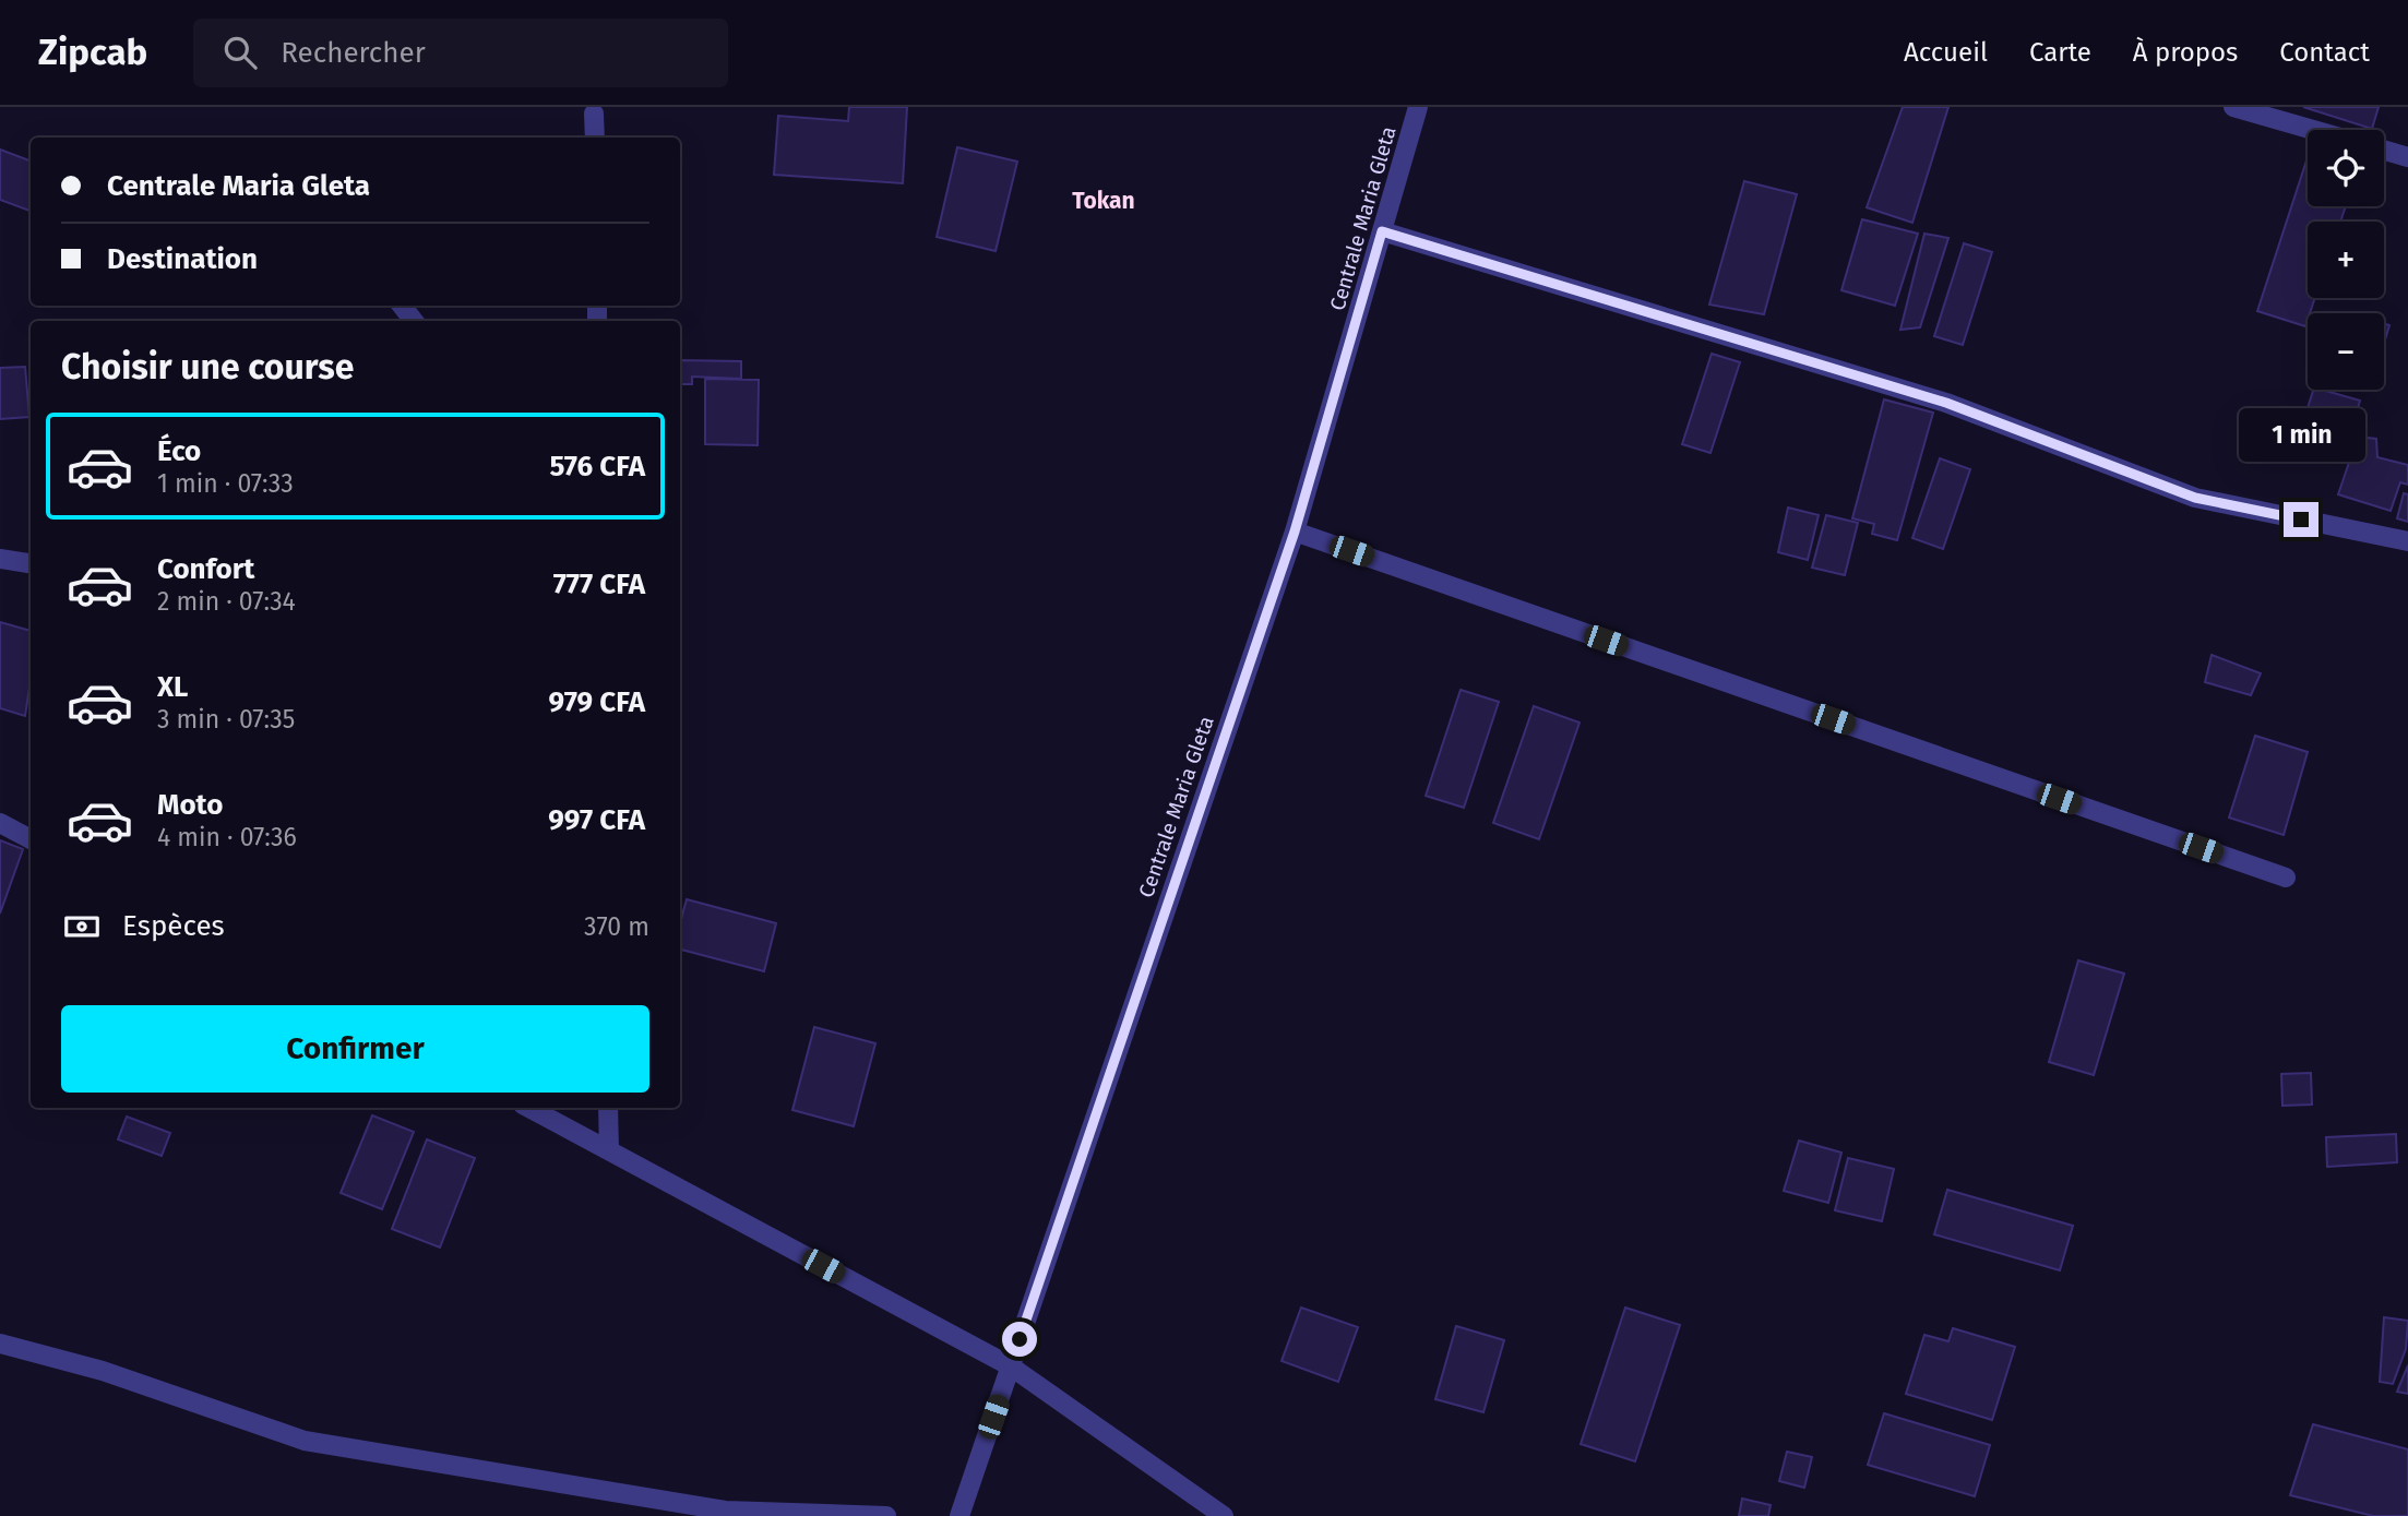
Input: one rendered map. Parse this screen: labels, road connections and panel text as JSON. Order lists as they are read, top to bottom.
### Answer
{
  "streets": {
    "street": ["Centrale Maria Gleta"]
  },
  "districts": ["Tokan"],
  "page": {
    "header": "Zipcab",
    "search": "Rechercher",
    "nav": [
      "Accueil",
      "Carte",
      "À propos",
      "Contact"
    ],
    "map_buttons": ["+", "−"],
    "banner": ["Centrale Maria Gleta", "Destination"],
    "heading": "Choisir une course",
    "bubble": "1 min",
    "list": [
      {
        "name": "Éco",
        "note": "1 min · 07:33",
        "value": "576 CFA"
      },
      {
        "name": "Confort",
        "note": "2 min · 07:34",
        "value": "777 CFA"
      },
      {
        "name": "XL",
        "note": "3 min · 07:35",
        "value": "979 CFA"
      },
      {
        "name": "Moto",
        "note": "4 min · 07:36",
        "value": "997 CFA"
      }
    ],
    "pay": ["Espèces", "370 m"],
    "buttons": "Confirmer"
  }
}
